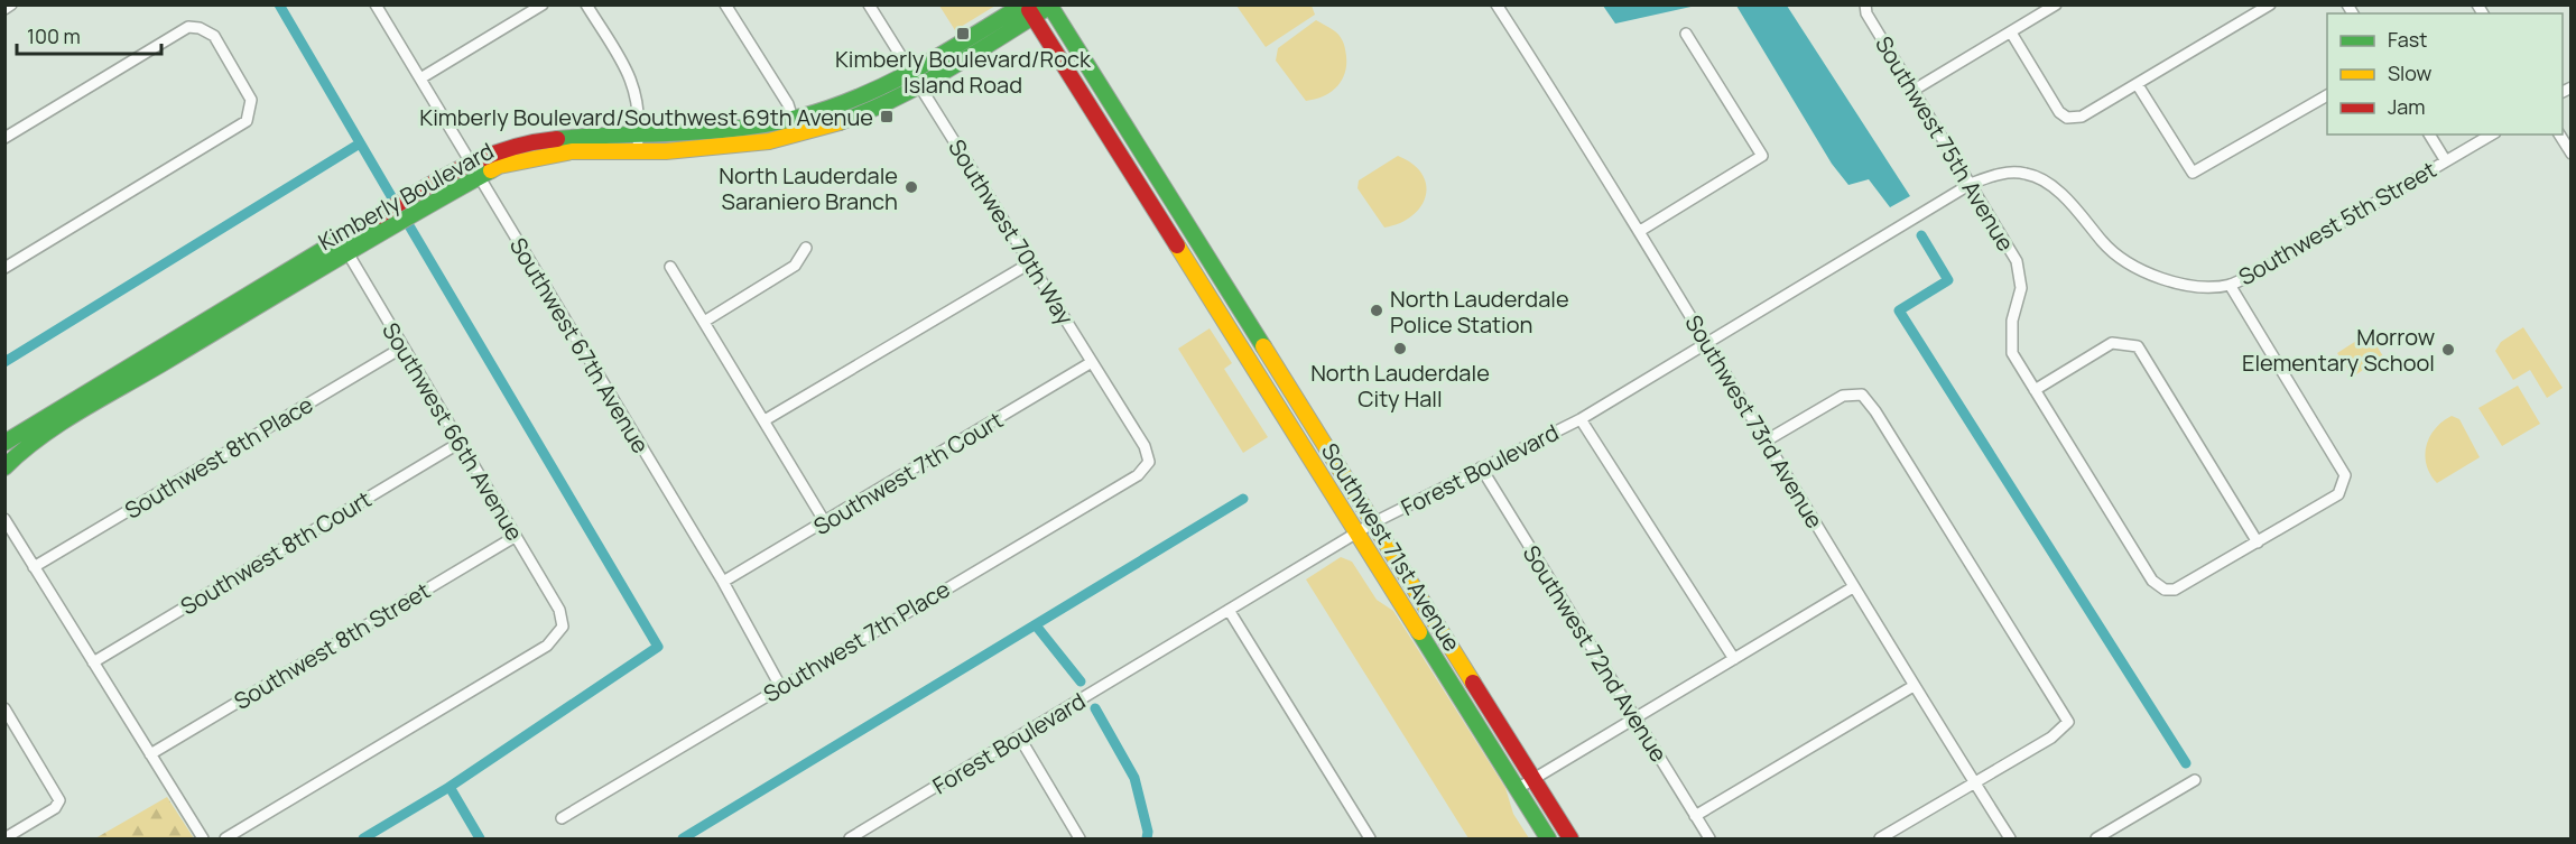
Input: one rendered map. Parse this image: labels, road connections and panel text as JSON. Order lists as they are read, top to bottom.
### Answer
{
  "streets": {
    "street": [
      "Southwest 75th Avenue",
      "Kimberly Boulevard",
      "Southwest 5th Street",
      "Southwest 70th Way",
      "Southwest 67th Avenue",
      "Southwest 73rd Avenue",
      "Southwest 66th Avenue",
      "Southwest 8th Place",
      "Forest Boulevard",
      "Southwest 7th Court",
      "Southwest 71st Avenue",
      "Southwest 8th Court",
      "Southwest 7th Place",
      "Southwest 8th Street",
      "Southwest 72nd Avenue"
    ]
  },
  "crossings": [
    ["Southwest 75th Avenue", "Southwest 5th Street"],
    ["Southwest 75th Avenue", "Forest Boulevard"],
    ["Kimberly Boulevard", "Southwest 70th Way"],
    ["Kimberly Boulevard", "Southwest 67th Avenue"],
    ["Kimberly Boulevard", "Southwest 66th Avenue"],
    ["Kimberly Boulevard", "Southwest 71st Avenue"],
    ["Southwest 5th Street", "Forest Boulevard"],
    ["Southwest 70th Way", "Southwest 7th Court"],
    ["Southwest 70th Way", "Southwest 7th Place"],
    ["Southwest 67th Avenue", "Southwest 7th Court"],
    ["Southwest 67th Avenue", "Southwest 7th Place"],
    ["Southwest 73rd Avenue", "Forest Boulevard"],
    ["Southwest 66th Avenue", "Southwest 8th Place"],
    ["Southwest 66th Avenue", "Southwest 8th Court"],
    ["Southwest 66th Avenue", "Southwest 8th Street"],
    ["Forest Boulevard", "Southwest 71st Avenue"],
    ["Forest Boulevard", "Southwest 72nd Avenue"]
  ],
  "places": {
    "transit": ["Kimberly Boulevard/Rock Island Road", "Kimberly Boulevard/Southwest 69th Avenue"],
    "other": [
      "North Lauderdale Saraniero Branch",
      "North Lauderdale Police Station",
      "North Lauderdale City Hall",
      "Morrow Elementary School"
    ]
  },
  "legend": ["Fast", "Slow", "Jam"],
  "scale_bar": "100 m"
}
